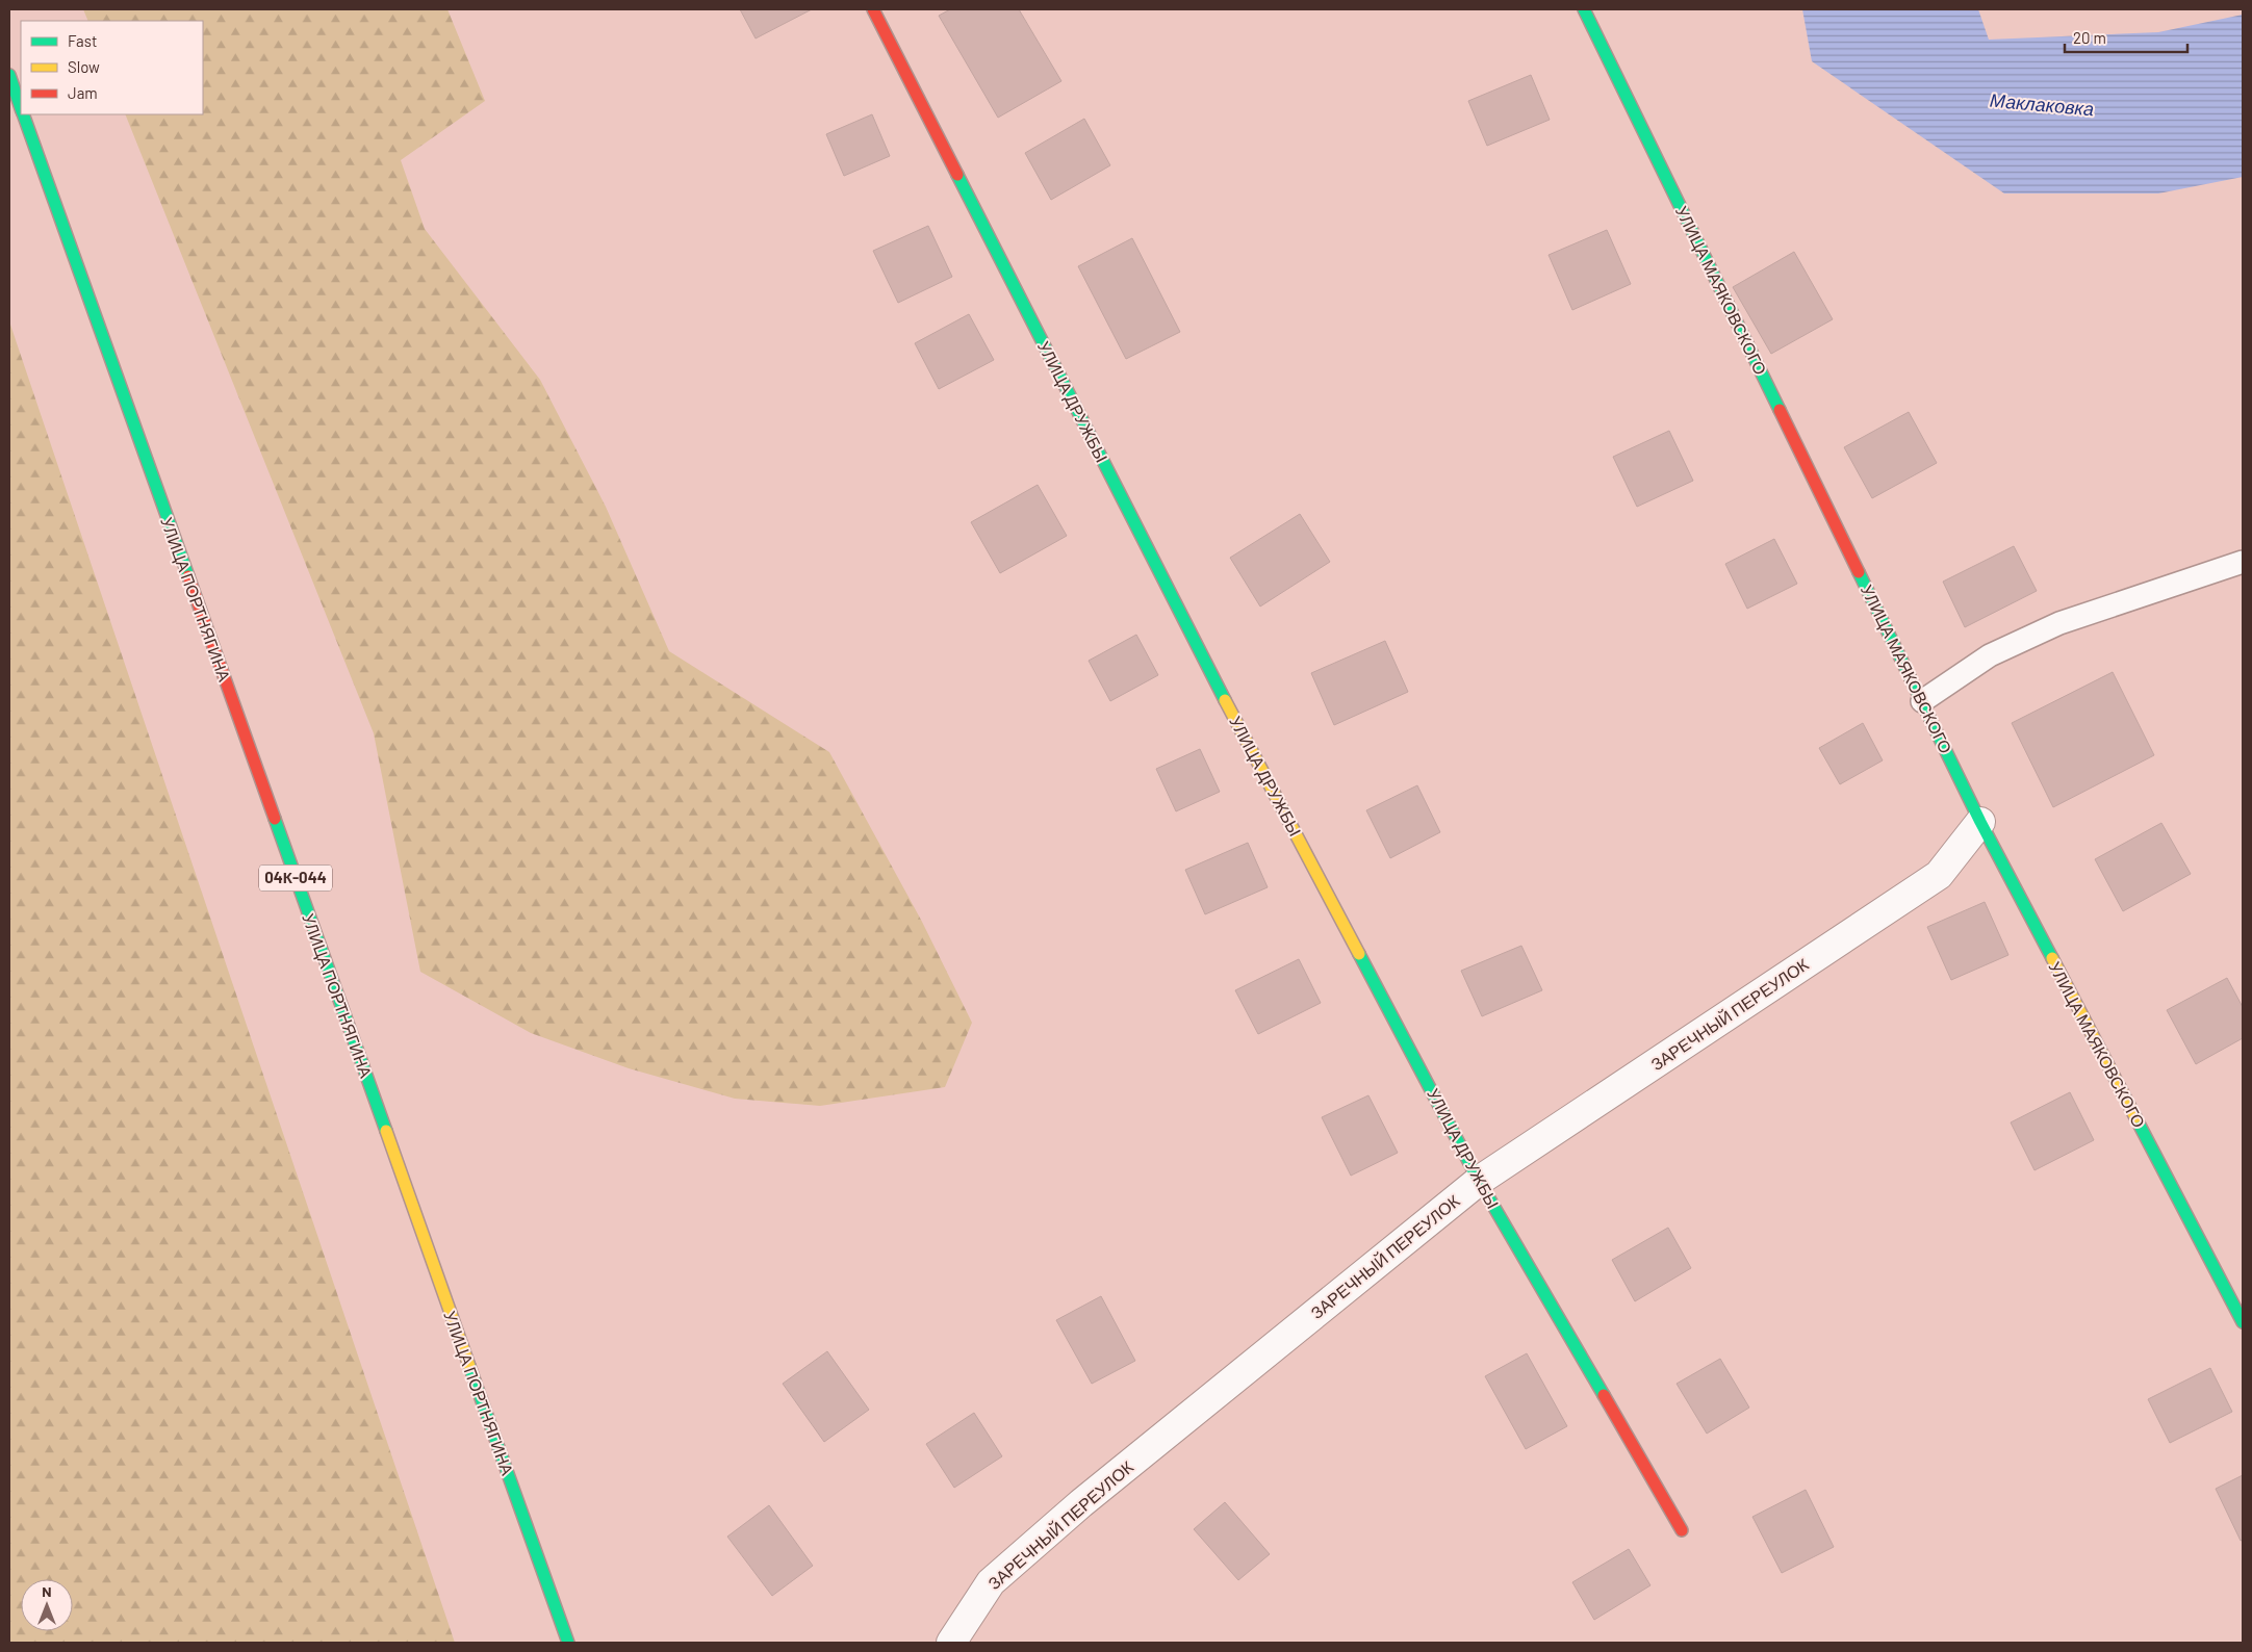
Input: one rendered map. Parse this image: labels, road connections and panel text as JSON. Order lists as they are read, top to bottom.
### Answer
{
  "streets": {
    "street": [
      "УЛИЦА МАЯКОВСКОГО",
      "УЛИЦА ДРУЖБЫ",
      "УЛИЦА ПОРТНЯГИНА",
      "04К-044",
      "ЗАРЕЧНЫЙ ПЕРЕУЛОК"
    ]
  },
  "crossings": [
    ["УЛИЦА МАЯКОВСКОГО", "ЗАРЕЧНЫЙ ПЕРЕУЛОК"],
    ["УЛИЦА ДРУЖБЫ", "ЗАРЕЧНЫЙ ПЕРЕУЛОК"]
  ],
  "water": ["Маклаковка"],
  "legend": ["Fast", "Slow", "Jam"],
  "scale_bar": "20 m",
  "north": "top"
}
